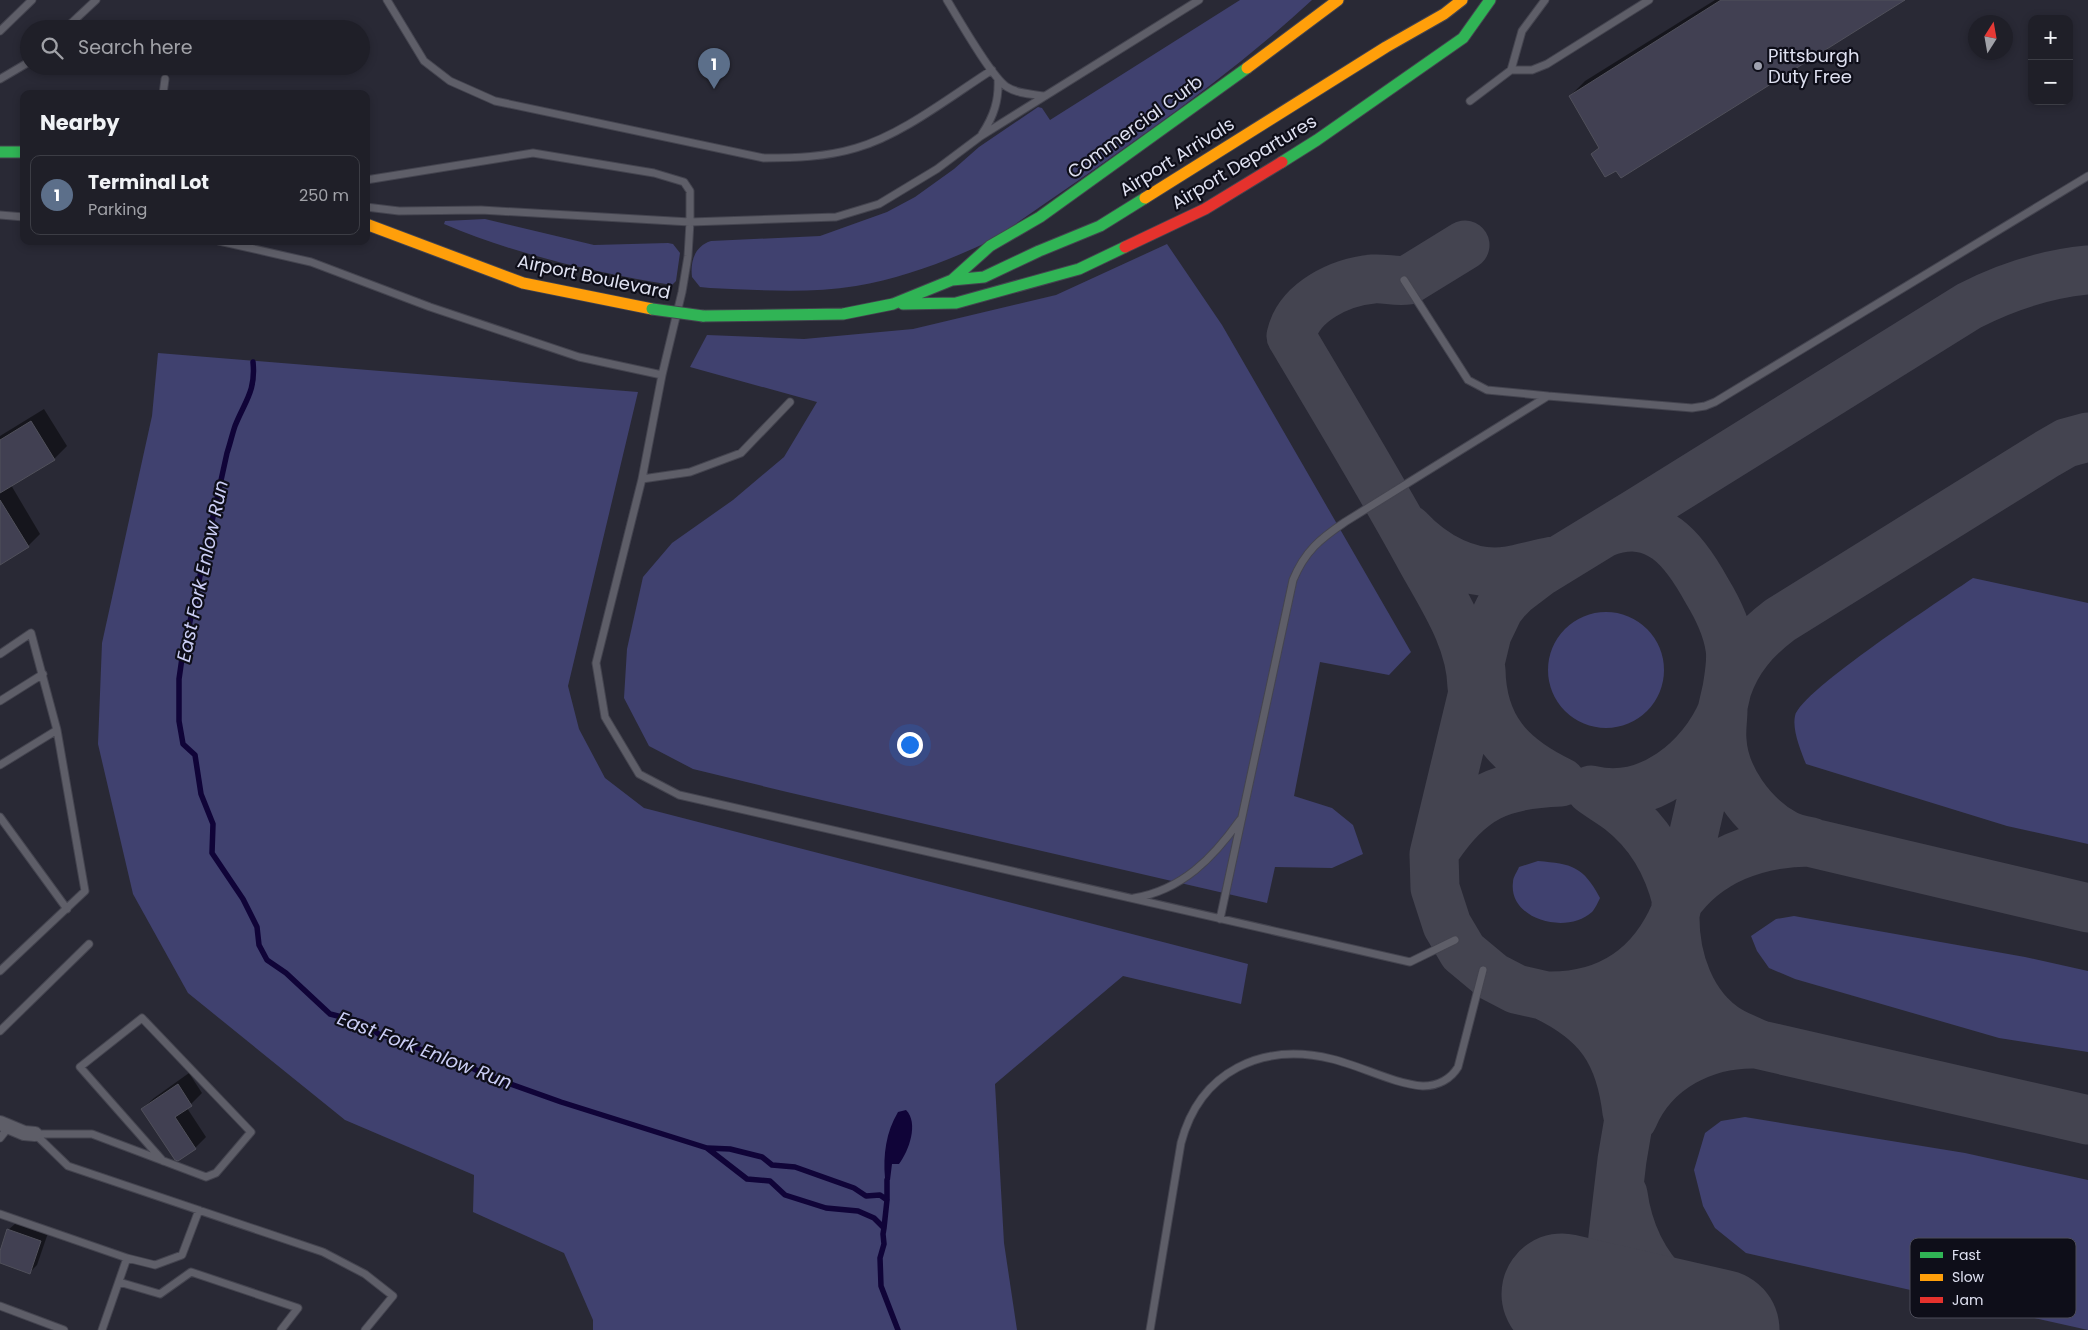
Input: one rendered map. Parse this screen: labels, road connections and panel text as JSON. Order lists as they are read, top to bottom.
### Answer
{
  "streets": {
    "street": [
      "Commercial Curb",
      "Airport Arrivals",
      "Airport Departures",
      "Airport Boulevard"
    ]
  },
  "crossings": [
    ["Commercial Curb", "Airport Arrivals"],
    ["Airport Arrivals", "Airport Departures"],
    ["Airport Arrivals", "Airport Boulevard"],
    ["Airport Departures", "Airport Boulevard"]
  ],
  "water": ["East Fork Enlow Run"],
  "places": ["Pittsburgh Duty Free"],
  "legend": ["Fast", "Slow", "Jam"],
  "north": "top",
  "page": {
    "map_buttons": ["+", "−"],
    "search": "Search here",
    "pins": "1",
    "heading": "Nearby",
    "list": [
      {
        "mark": "1",
        "name": "Terminal Lot",
        "note": "Parking",
        "value": "250 m"
      }
    ]
  }
}
